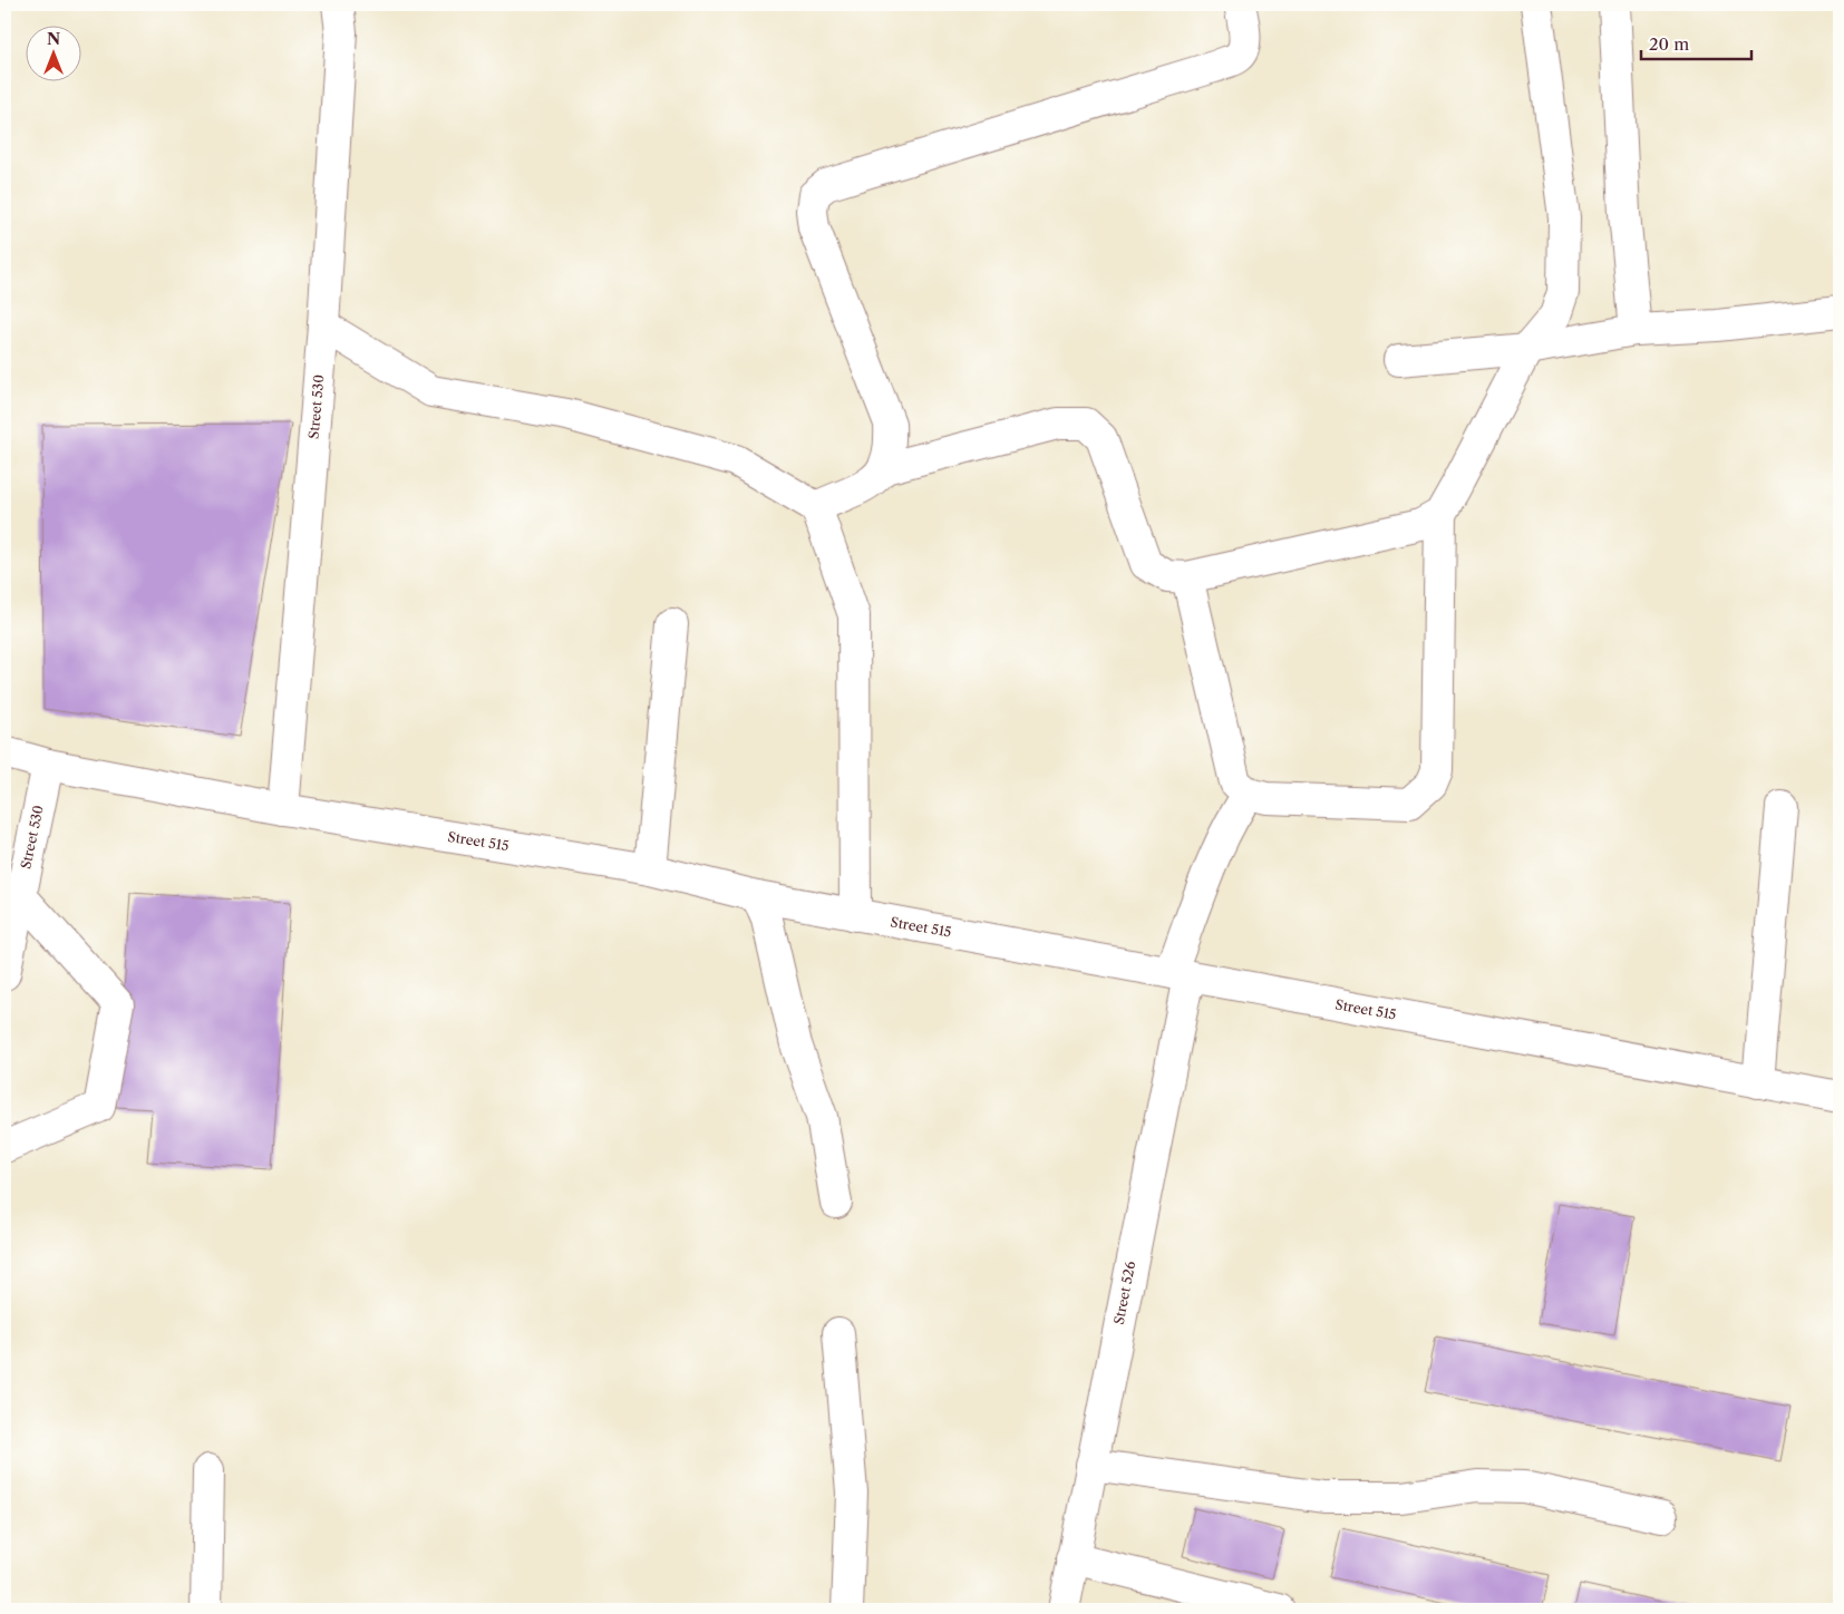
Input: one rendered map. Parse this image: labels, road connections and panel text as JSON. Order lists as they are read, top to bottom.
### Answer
{
  "streets": {
    "street": ["Street 530", "Street 515", "Street 526"]
  },
  "crossings": [
    ["Street 530", "Street 515"],
    ["Street 515", "Street 526"]
  ],
  "scale_bar": "20 m",
  "north": "top"
}
